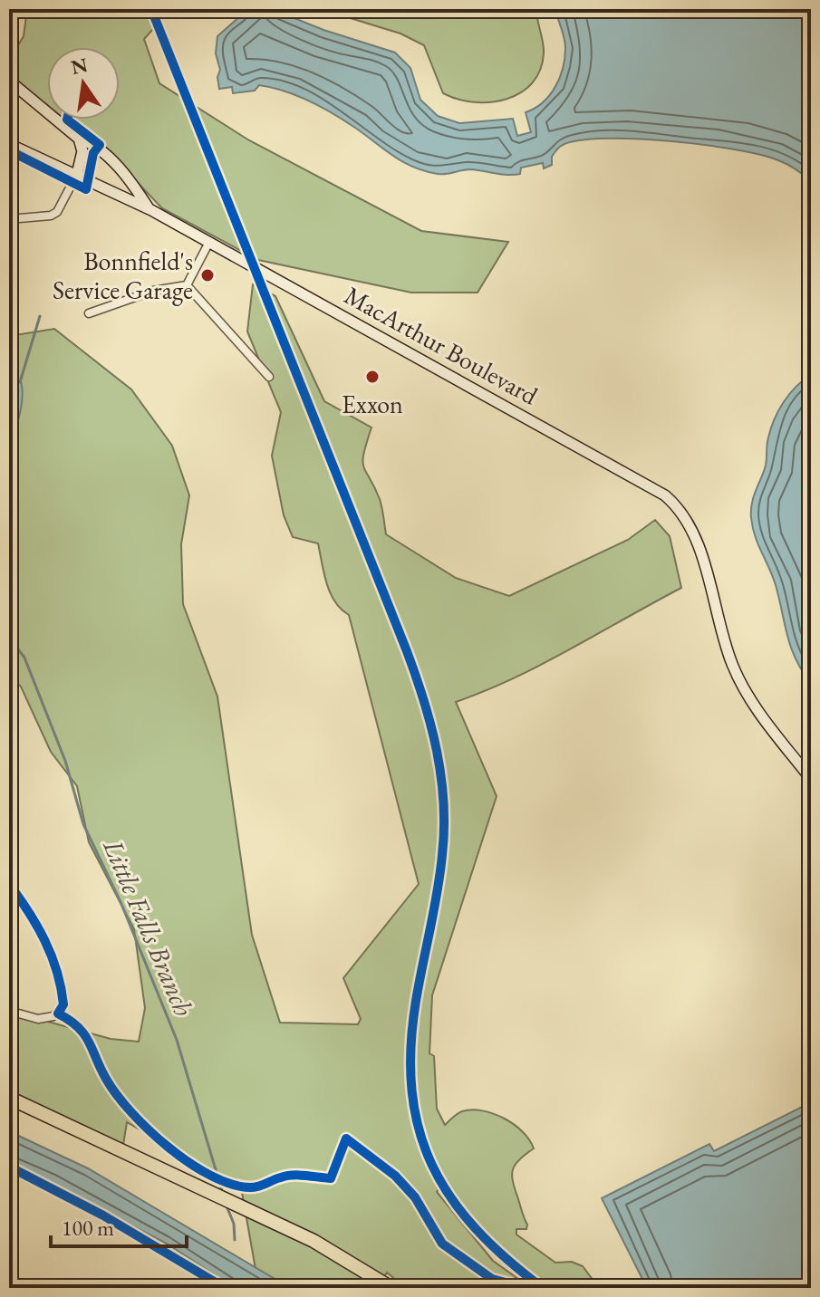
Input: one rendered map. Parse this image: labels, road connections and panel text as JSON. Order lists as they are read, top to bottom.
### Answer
{
  "streets": {
    "main road": ["MacArthur Boulevard"]
  },
  "water": ["Little Falls Branch"],
  "places": ["Bonnfield's Service Garage", "Exxon"],
  "scale_bar": "100 m",
  "north": "top"
}
